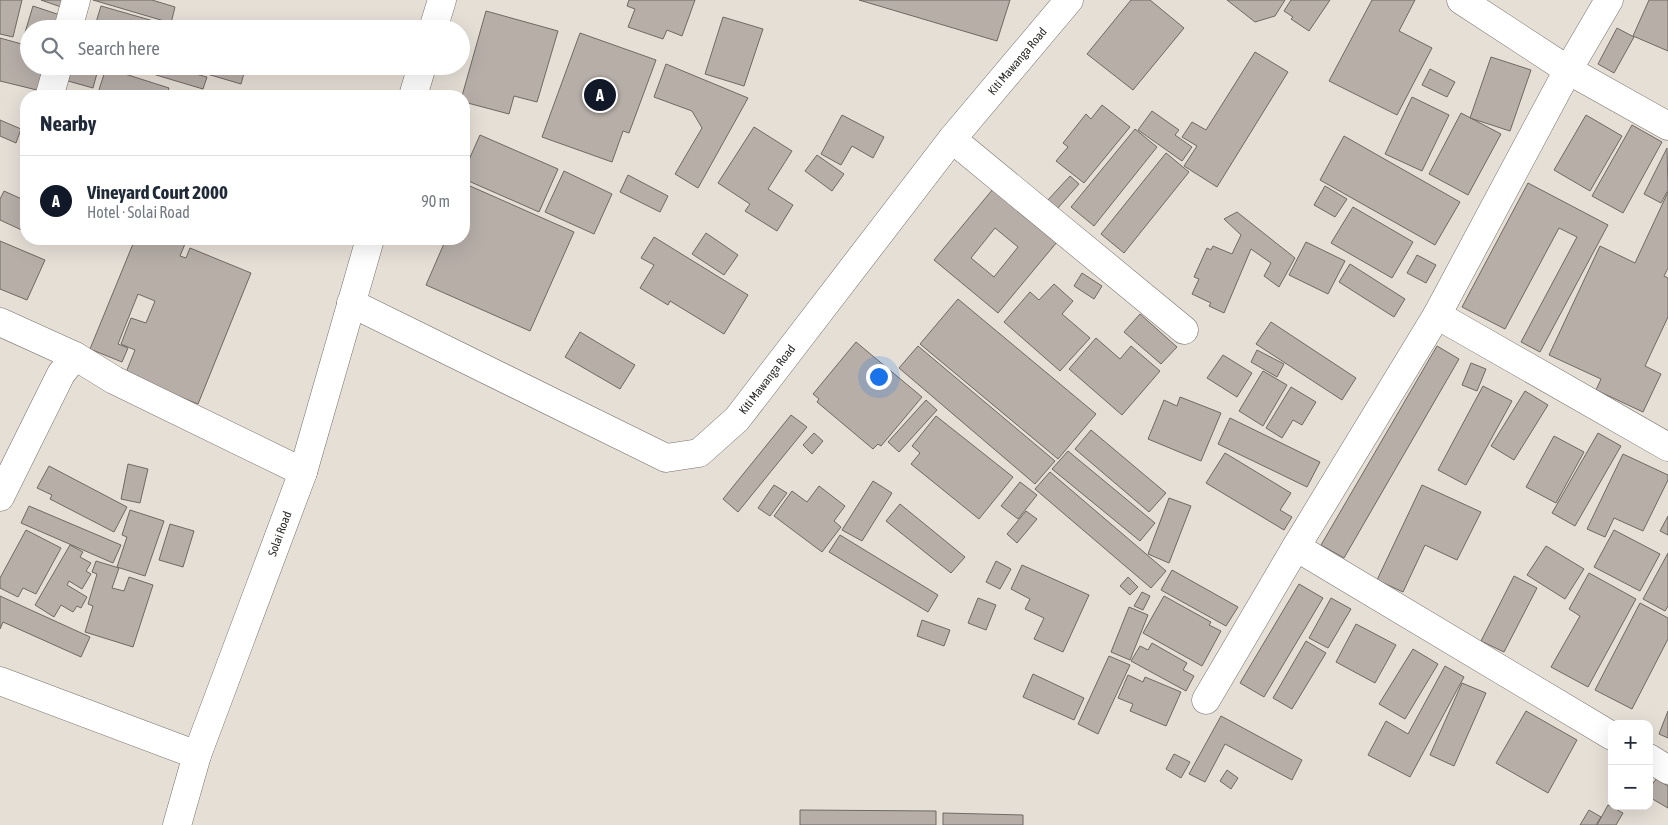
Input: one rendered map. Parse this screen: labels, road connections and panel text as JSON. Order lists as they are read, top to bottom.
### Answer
{
  "streets": {
    "main road": ["Kiti Mawanga Road", "Solai Road"]
  },
  "crossings": [
    ["Kiti Mawanga Road", "Solai Road"]
  ],
  "page": {
    "search": "Search here",
    "pins": "A",
    "heading": "Nearby",
    "list": [
      {
        "mark": "A",
        "name": "Vineyard Court 2000",
        "note": "Hotel · Solai Road",
        "value": "90 m"
      }
    ],
    "map_buttons": ["+", "−"]
  }
}
